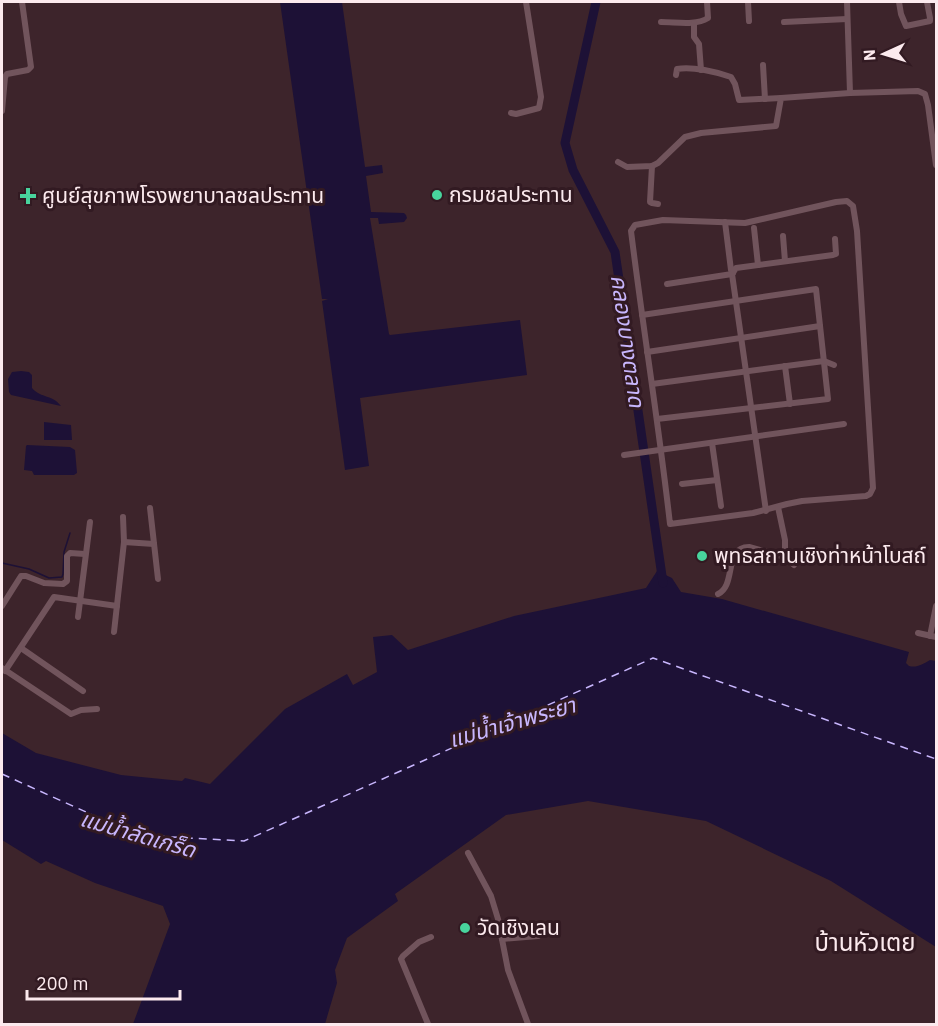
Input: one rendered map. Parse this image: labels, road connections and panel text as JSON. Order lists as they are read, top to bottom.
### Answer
{
  "districts": ["บ้านหัวเตย"],
  "water": ["คลองบางตลาด", "แม่น้ำเจ้าพระยา", "แม่น้ำลัดเกร็ด"],
  "places": {
    "other": ["กรมชลประทาน", "พุทธสถานเชิงท่าหน้าโบสถ์", "วัดเชิงเลน"],
    "health": ["ศูนย์สุขภาพโรงพยาบาลชลประทาน"]
  },
  "scale_bar": "200 m",
  "north": "left"
}
